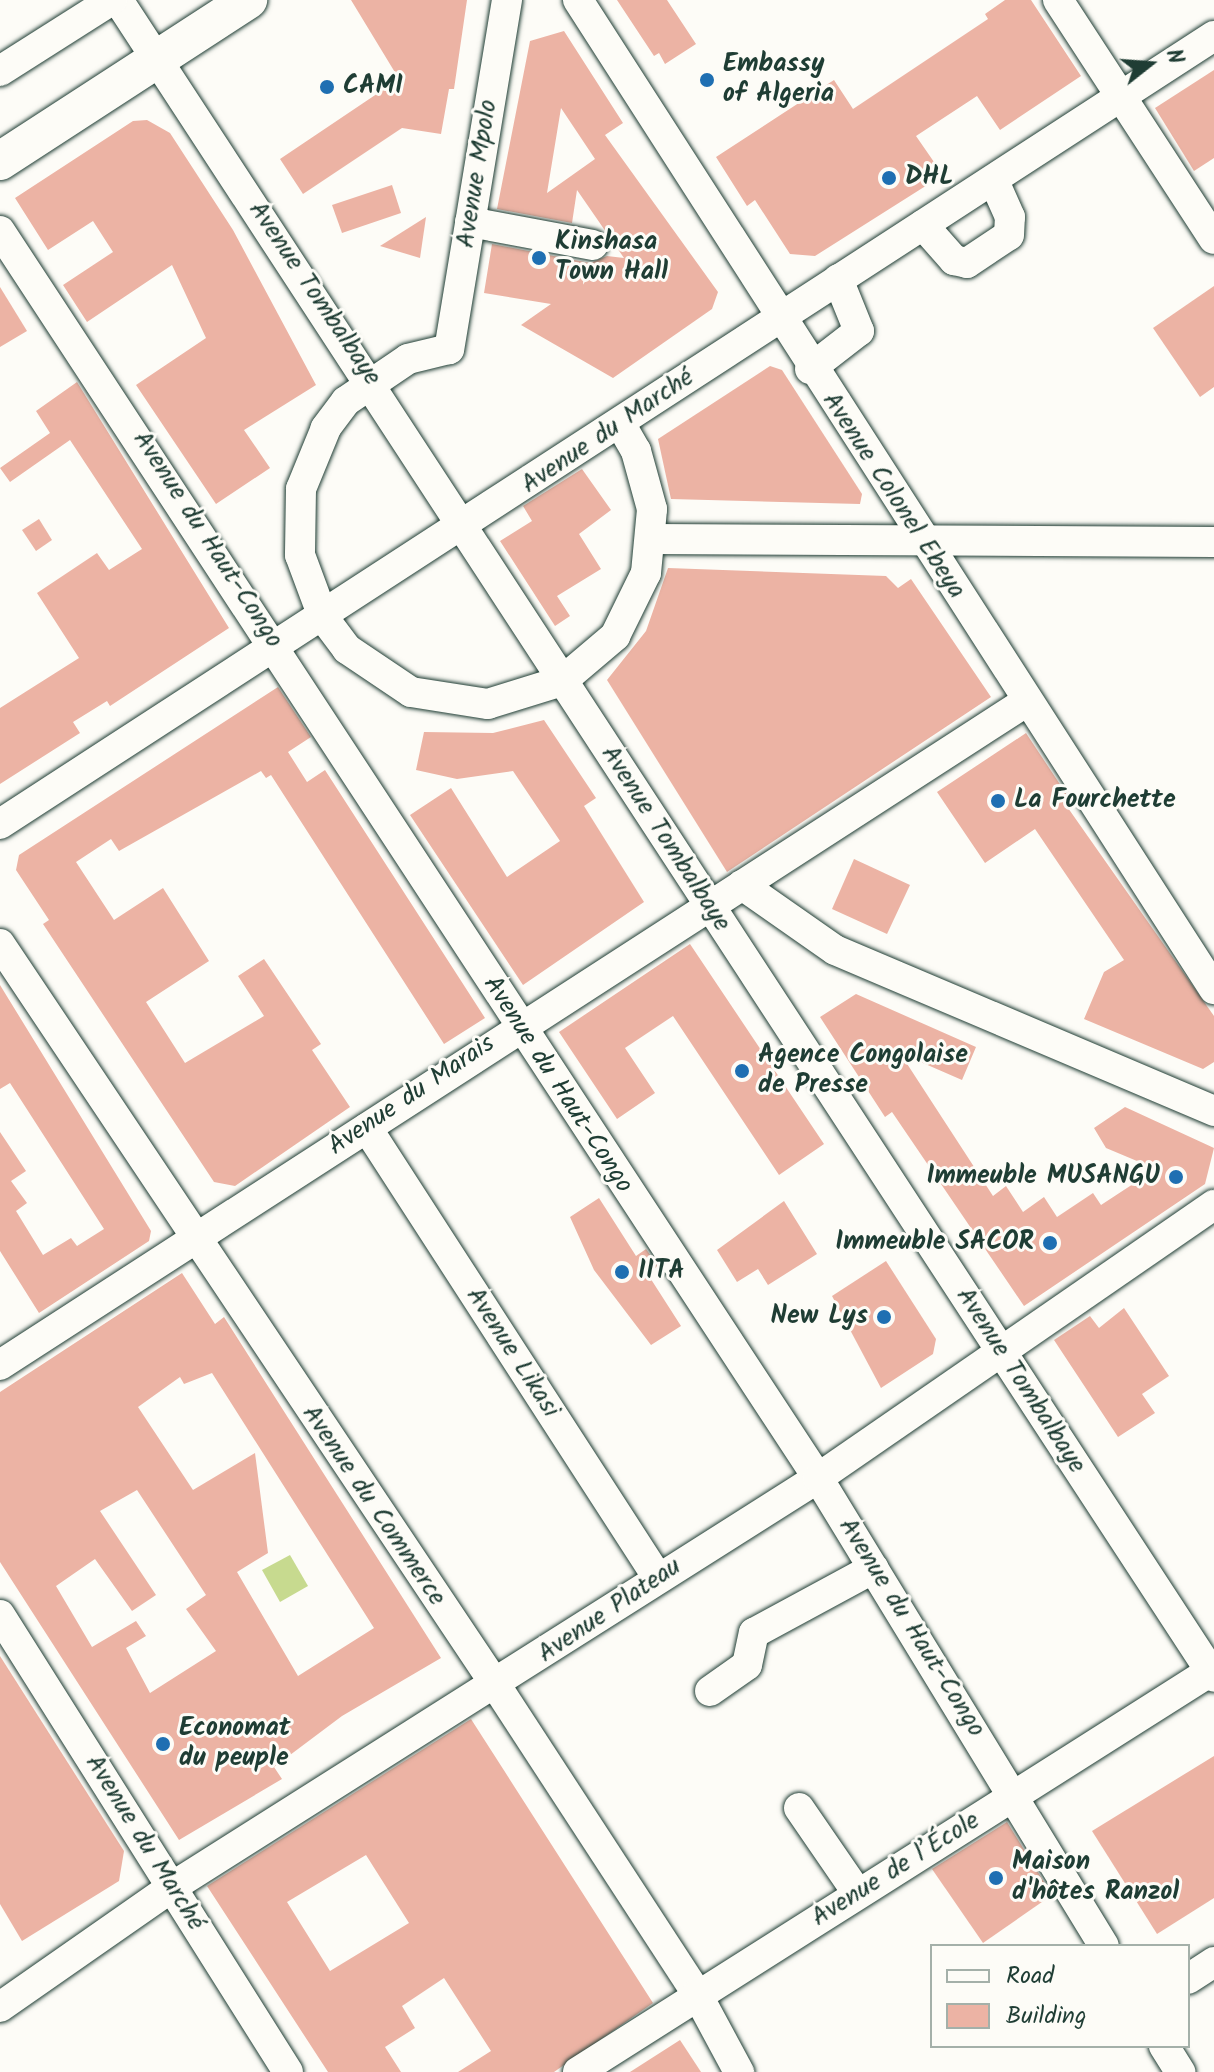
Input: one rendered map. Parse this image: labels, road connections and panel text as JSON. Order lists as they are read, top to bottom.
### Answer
{
  "streets": {
    "street": [
      "Avenue Mpolo",
      "Avenue Tombalbaye",
      "Avenue du Marché",
      "Avenue Colonel Ebeya",
      "Avenue du Haut-Congo",
      "Avenue du Marais",
      "Avenue Likasi",
      "Avenue du Commerce",
      "Avenue Plateau",
      "Avenue de l’École"
    ]
  },
  "crossings": [
    ["Avenue Mpolo", "Avenue Tombalbaye"],
    ["Avenue Tombalbaye", "Avenue du Marché"],
    ["Avenue Tombalbaye", "Avenue du Marais"],
    ["Avenue Tombalbaye", "Avenue Plateau"],
    ["Avenue Tombalbaye", "Avenue de l’École"],
    ["Avenue du Marché", "Avenue Colonel Ebeya"],
    ["Avenue du Marché", "Avenue du Haut-Congo"],
    ["Avenue du Marché", "Avenue Plateau"],
    ["Avenue Colonel Ebeya", "Avenue du Marais"],
    ["Avenue du Haut-Congo", "Avenue du Marais"],
    ["Avenue du Haut-Congo", "Avenue Plateau"],
    ["Avenue du Haut-Congo", "Avenue de l’École"],
    ["Avenue du Marais", "Avenue Likasi"],
    ["Avenue du Marais", "Avenue du Commerce"],
    ["Avenue Likasi", "Avenue Plateau"],
    ["Avenue du Commerce", "Avenue Plateau"],
    ["Avenue du Commerce", "Avenue de l’École"]
  ],
  "places": [
    "Embassy of Algeria",
    "CAMI",
    "DHL",
    "Kinshasa Town Hall",
    "La Fourchette",
    "Agence Congolaise de Presse",
    "Immeuble MUSANGU",
    "Immeuble SACOR",
    "IITA",
    "New Lys",
    "Economat du peuple",
    "Maison d'hôtes Ranzol"
  ],
  "legend": ["Road", "Building"],
  "north": "right"
}
